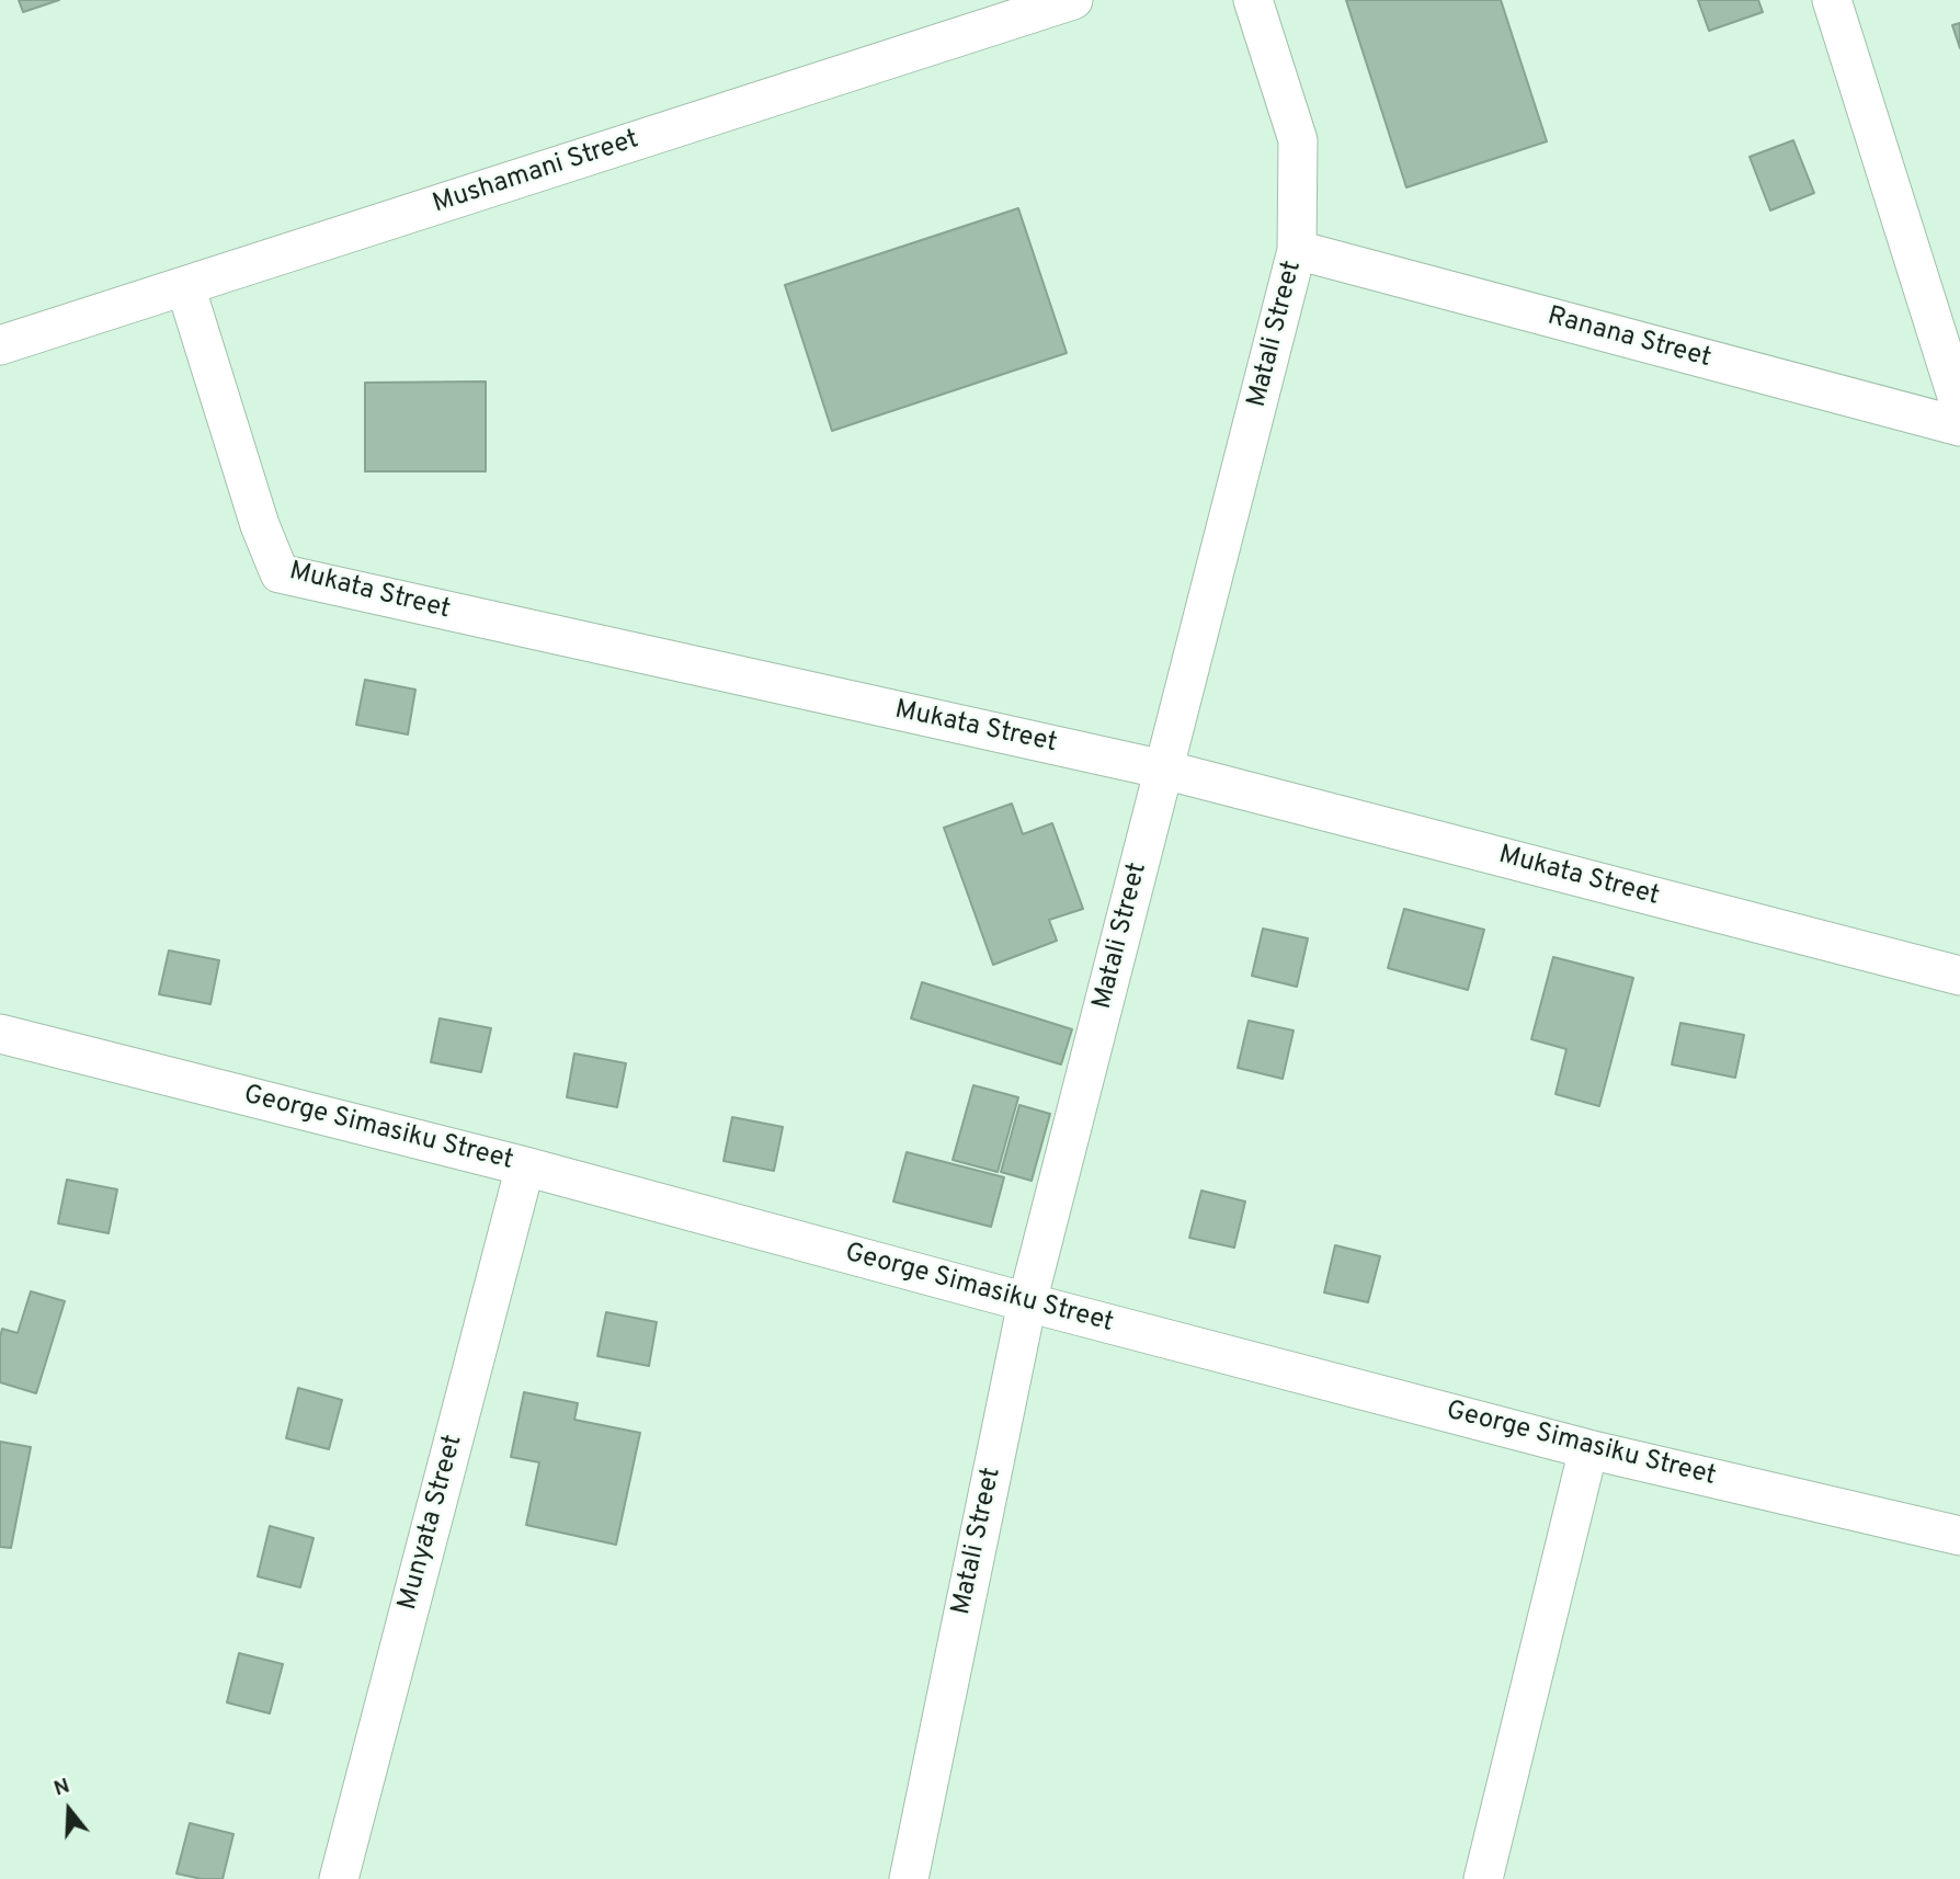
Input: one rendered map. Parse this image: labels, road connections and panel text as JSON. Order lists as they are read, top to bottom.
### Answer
{
  "streets": {
    "street": [
      "Mushamani Street",
      "Matali Street",
      "Ranana Street",
      "Mukata Street",
      "George Simasiku Street",
      "Munyata Street"
    ]
  },
  "crossings": [
    ["Mushamani Street", "Mukata Street"],
    ["Matali Street", "Ranana Street"],
    ["Matali Street", "Mukata Street"],
    ["Matali Street", "George Simasiku Street"],
    ["George Simasiku Street", "Munyata Street"]
  ],
  "north": "top"
}
